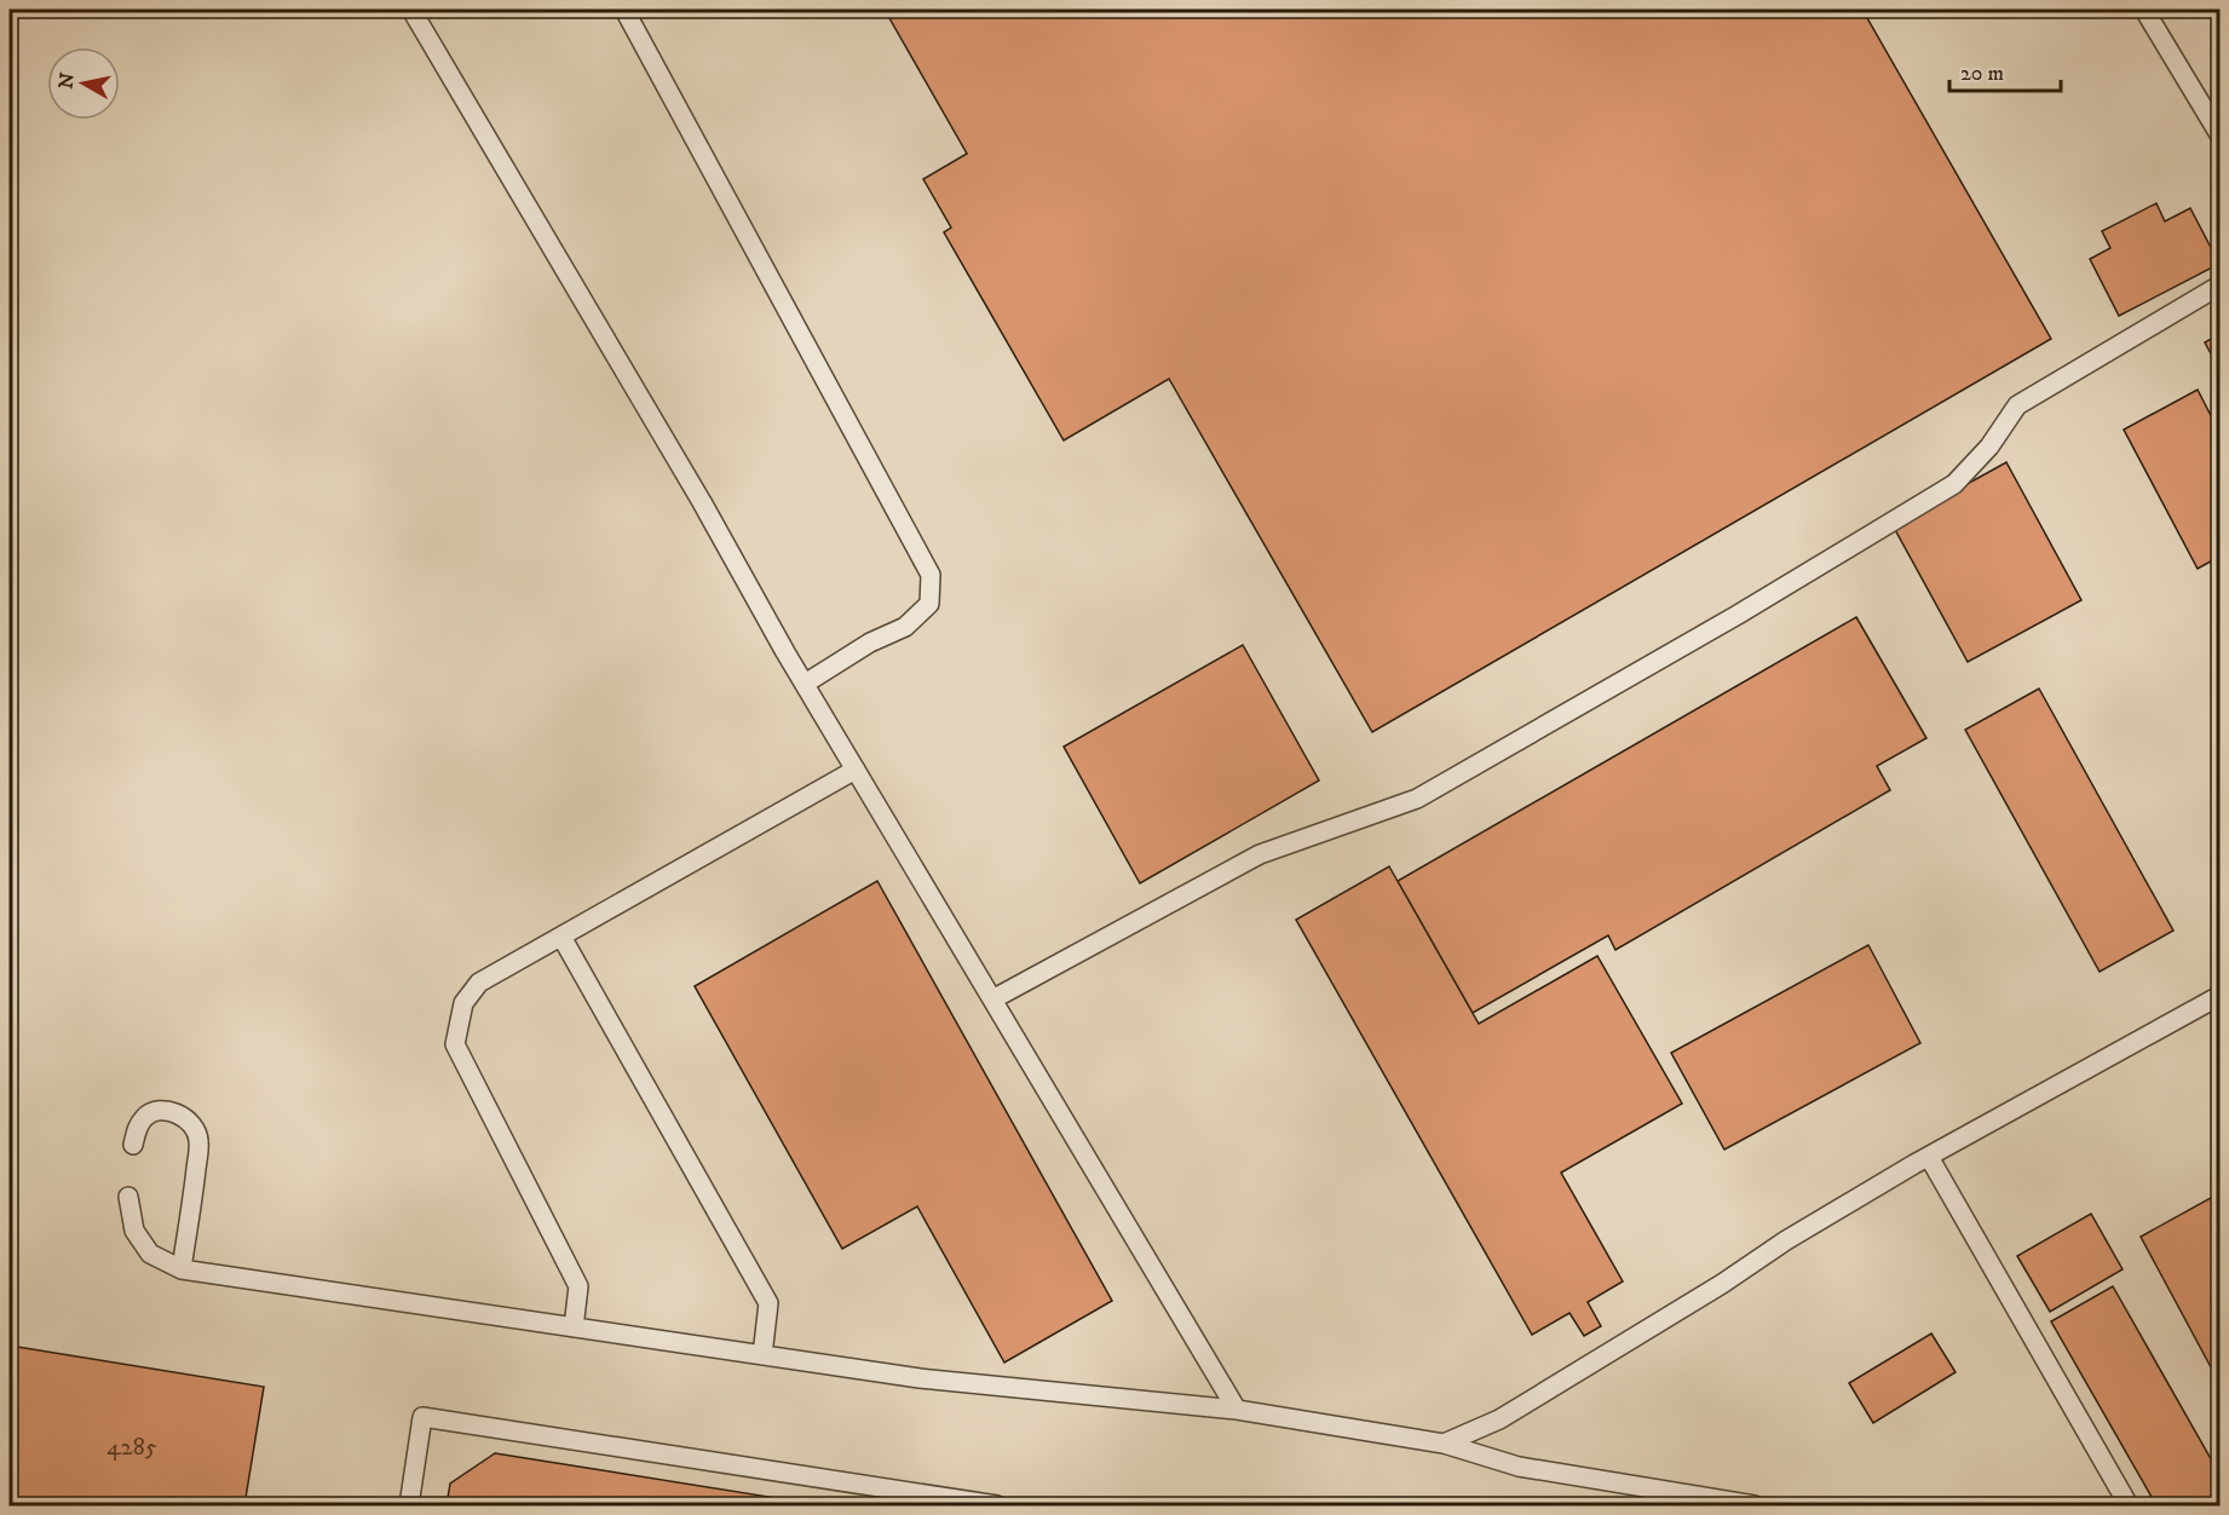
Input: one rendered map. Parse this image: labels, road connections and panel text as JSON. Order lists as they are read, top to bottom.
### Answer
{
  "house_numbers": ["4285"],
  "scale_bar": "20 m",
  "north": "left"
}
